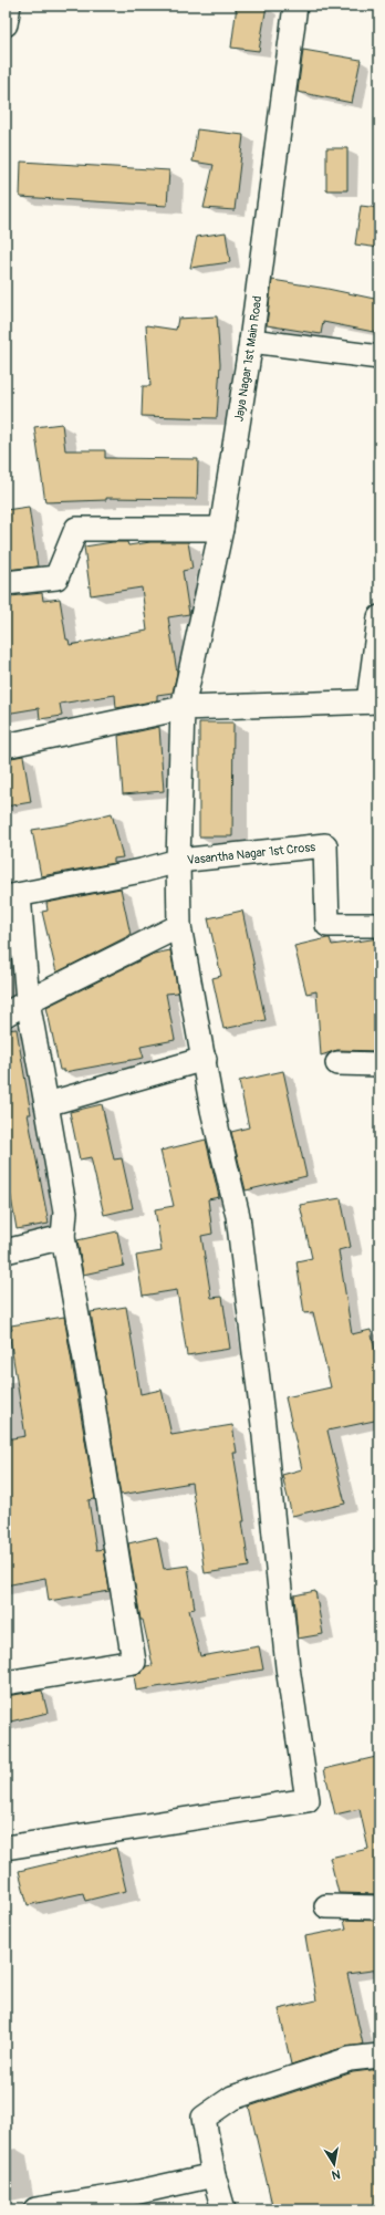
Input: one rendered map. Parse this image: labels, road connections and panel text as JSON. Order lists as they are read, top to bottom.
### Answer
{
  "streets": {
    "street": ["Jaya Nagar 1st Main Road", "Vasantha Nagar 1st Cross"]
  },
  "crossings": [
    ["Jaya Nagar 1st Main Road", "Vasantha Nagar 1st Cross"]
  ],
  "north": "bottom"
}
